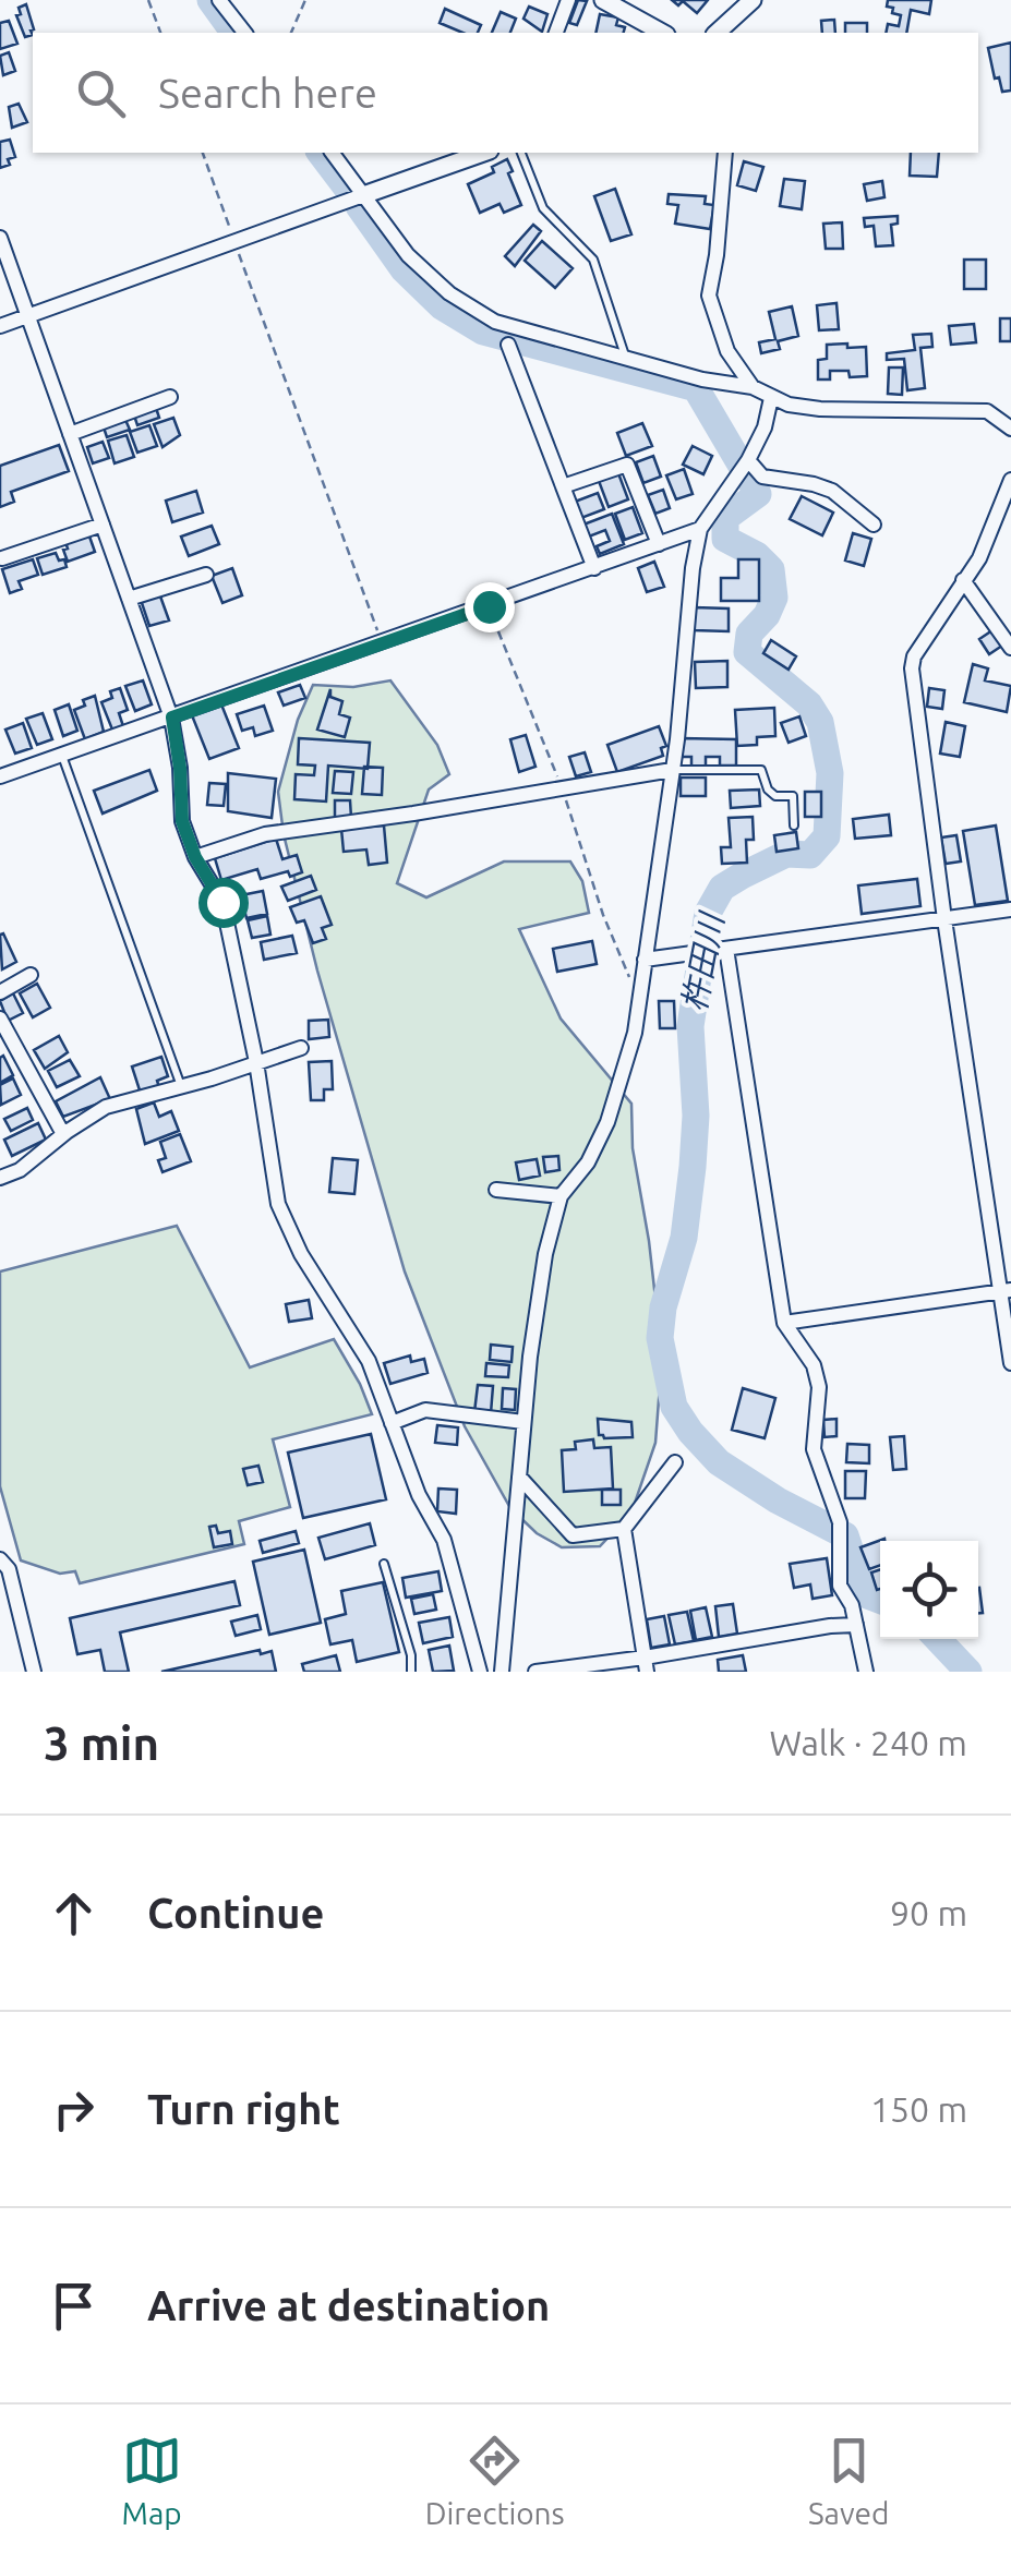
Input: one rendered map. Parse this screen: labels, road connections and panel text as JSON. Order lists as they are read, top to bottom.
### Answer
{
  "water": ["杵田川"],
  "page": {
    "search": "Search here",
    "heading": ["3 min", "Walk · 240 m"],
    "list": [
      ["Continue", "90 m"],
      ["Turn right", "150 m"],
      "Arrive at destination"
    ],
    "nav": ["Map", "Directions", "Saved"]
  }
}
